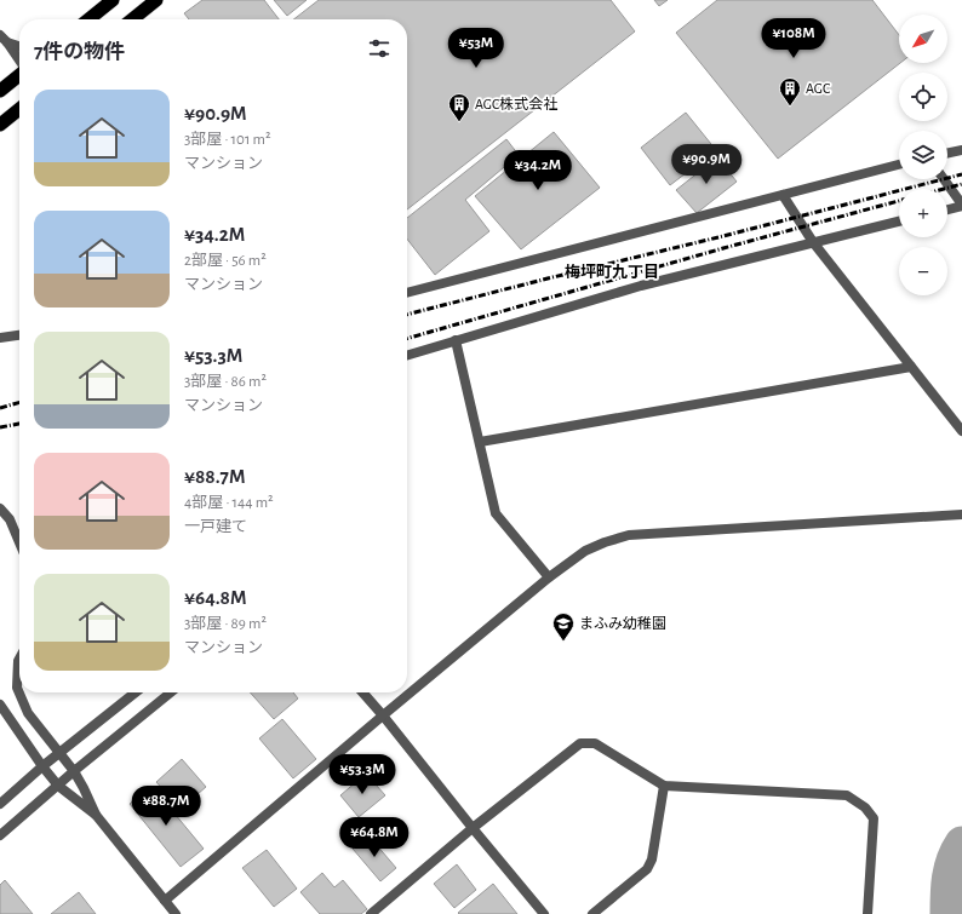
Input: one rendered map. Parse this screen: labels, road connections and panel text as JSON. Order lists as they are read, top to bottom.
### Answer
{
  "districts": ["梅坪町九丁目"],
  "places": {
    "building": ["AGC", "AGC株式会社"],
    "school or university": ["まふみ幼稚園"]
  },
  "north": "bottom left",
  "page": {
    "map_buttons": ["+", "−"],
    "price": [
      "¥108M",
      "¥53M",
      "¥90.9M",
      "¥34.2M",
      "¥53.3M",
      "¥88.7M",
      "¥64.8M"
    ],
    "heading": "7件の物件",
    "list": [
      {
        "name": "¥90.9M",
        "note": "3部屋 · 101 m² · マンション"
      },
      {
        "name": "¥34.2M",
        "note": "2部屋 · 56 m² · マンション"
      },
      {
        "name": "¥53.3M",
        "note": "3部屋 · 86 m² · マンション"
      },
      {
        "name": "¥88.7M",
        "note": "4部屋 · 144 m² · 一戸建て"
      },
      {
        "name": "¥64.8M",
        "note": "3部屋 · 89 m² · マンション"
      }
    ]
  }
}
